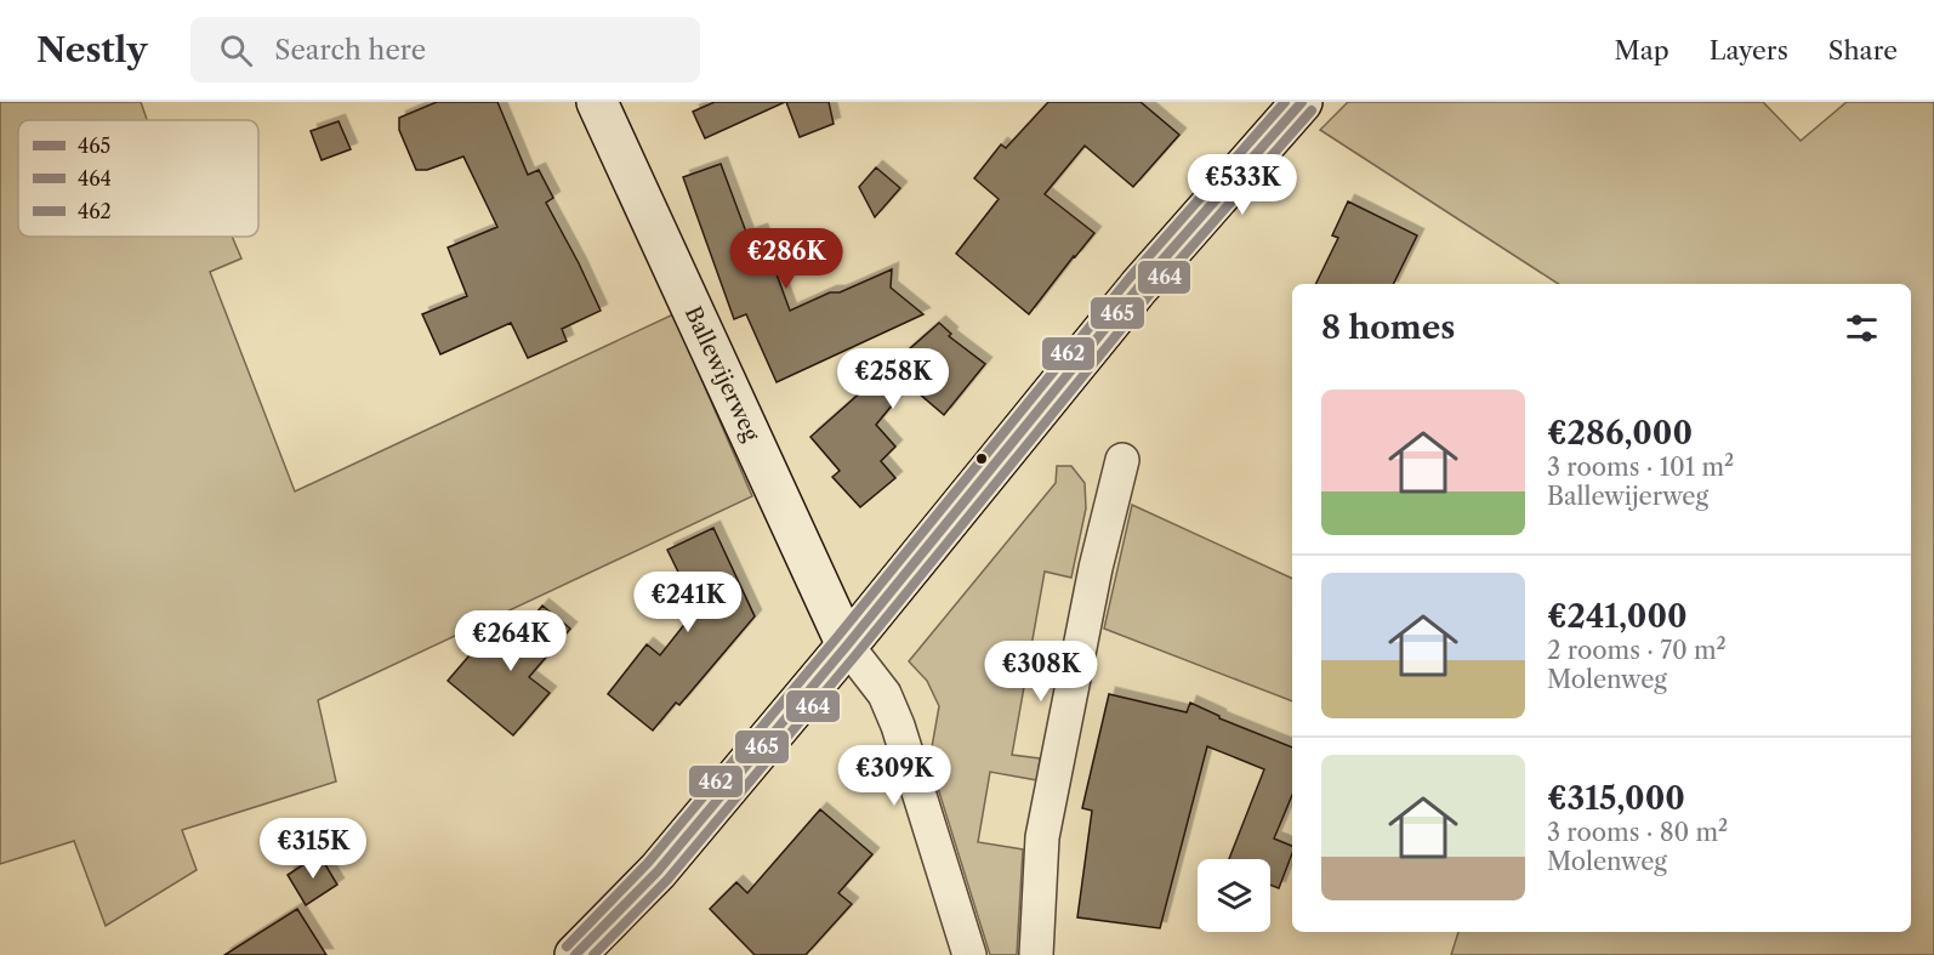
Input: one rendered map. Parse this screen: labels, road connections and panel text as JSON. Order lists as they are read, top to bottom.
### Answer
{
  "streets": {
    "street": ["Ballewijerweg"]
  },
  "lines": ["transit line 465", "transit line 462", "transit line 464"],
  "legend": ["465", "464", "462"],
  "page": {
    "header": "Nestly",
    "search": "Search here",
    "nav": ["Map", "Layers", "Share"],
    "price": [
      "€533K",
      "€286K",
      "€258K",
      "€241K",
      "€264K",
      "€308K",
      "€309K",
      "€315K"
    ],
    "heading": "8 homes",
    "list": [
      {
        "name": "€286,000",
        "note": "3 rooms · 101 m² · Ballewijerweg"
      },
      {
        "name": "€241,000",
        "note": "2 rooms · 70 m² · Molenweg"
      },
      {
        "name": "€315,000",
        "note": "3 rooms · 80 m² · Molenweg"
      }
    ]
  }
}
